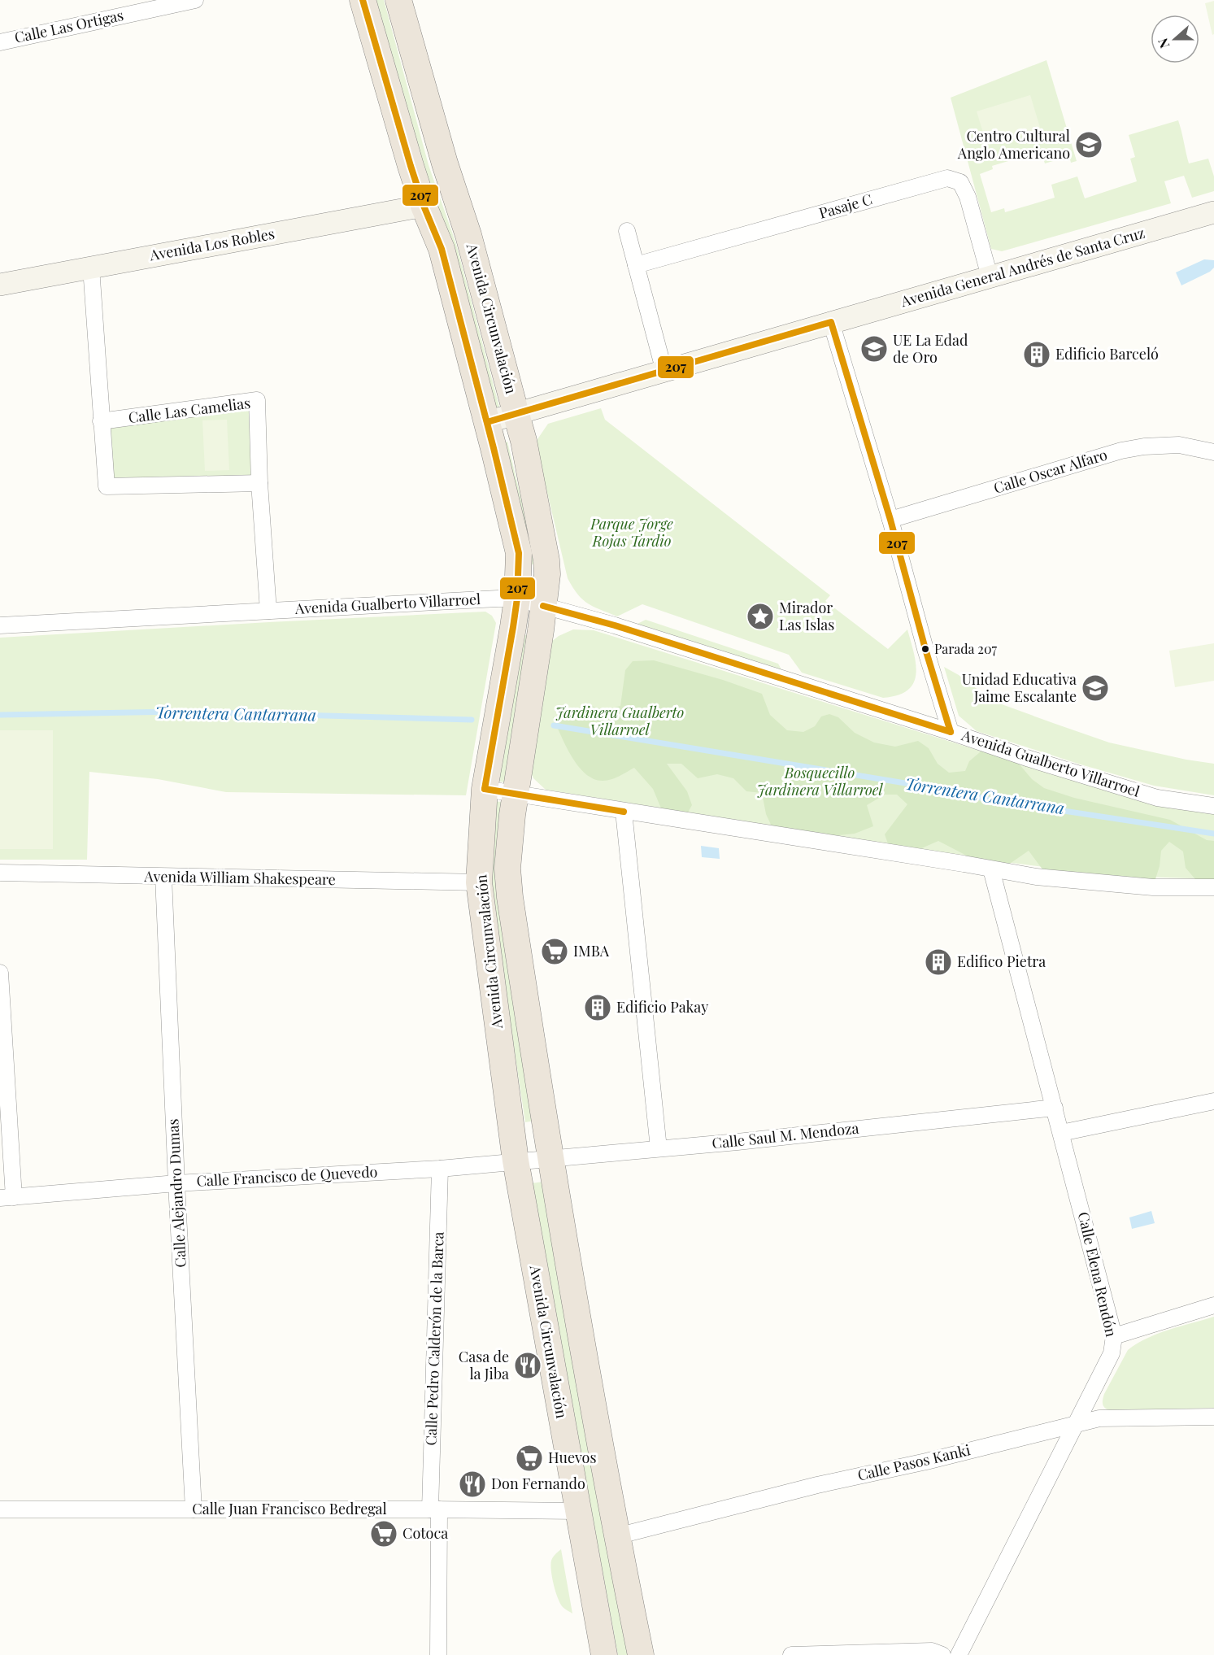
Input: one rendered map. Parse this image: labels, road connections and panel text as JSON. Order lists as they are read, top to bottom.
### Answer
{
  "streets": {
    "highway": ["Avenida Circunvalación"],
    "main road": ["Avenida Los Robles", "Avenida General Andrés de Santa Cruz"],
    "street": [
      "Calle Las Ortigas",
      "Pasaje C",
      "Calle Las Camelias",
      "Calle Oscar Alfaro",
      "Avenida Gualberto Villarroel",
      "Avenida William Shakespeare",
      "Calle Saul M. Mendoza",
      "Calle Francisco de Quevedo",
      "Calle Alejandro Dumas",
      "Calle Elena Rendón",
      "Calle Pedro Calderón de la Barca",
      "Calle Pasos Kanki",
      "Calle Juan Francisco Bedregal"
    ]
  },
  "crossings": [
    ["Pasaje C", "Avenida General Andrés de Santa Cruz"],
    ["Avenida Los Robles", "Avenida Circunvalación"],
    ["Avenida General Andrés de Santa Cruz", "Avenida Circunvalación"],
    ["Avenida Circunvalación", "Avenida Gualberto Villarroel"],
    ["Avenida Circunvalación", "Avenida William Shakespeare"],
    ["Avenida Circunvalación", "Calle Saul M. Mendoza"],
    ["Avenida Circunvalación", "Calle Francisco de Quevedo"],
    ["Avenida Circunvalación", "Calle Pasos Kanki"],
    ["Avenida Circunvalación", "Calle Juan Francisco Bedregal"],
    ["Calle Las Camelias", "Avenida Gualberto Villarroel"],
    ["Avenida William Shakespeare", "Calle Alejandro Dumas"],
    ["Calle Saul M. Mendoza", "Calle Francisco de Quevedo"],
    ["Calle Saul M. Mendoza", "Calle Elena Rendón"],
    ["Calle Francisco de Quevedo", "Calle Alejandro Dumas"],
    ["Calle Francisco de Quevedo", "Calle Pedro Calderón de la Barca"],
    ["Calle Alejandro Dumas", "Calle Juan Francisco Bedregal"],
    ["Calle Elena Rendón", "Calle Pasos Kanki"],
    ["Calle Pedro Calderón de la Barca", "Calle Juan Francisco Bedregal"]
  ],
  "water": ["Torrentera Cantarrana"],
  "parks": ["Parque Jorge Rojas Tardio", "Jardinera Gualberto Villarroel", "Bosquecillo Jardinera Villarroel"],
  "places": {
    "school or university": ["Centro Cultural Anglo Americano", "UE La Edad de Oro", "Unidad Educativa Jaime Escalante"],
    "building": ["Edificio Barceló", "Edifico Pietra", "Edificio Pakay"],
    "place": ["Mirador Las Islas"],
    "other": ["Parada 207"],
    "supermarket": ["IMBA", "Huevos", "Cotoca"],
    "restaurant": ["Casa de la Jiba", "Don Fernando"]
  },
  "lines": ["transit line 207"],
  "north": "left"
}
